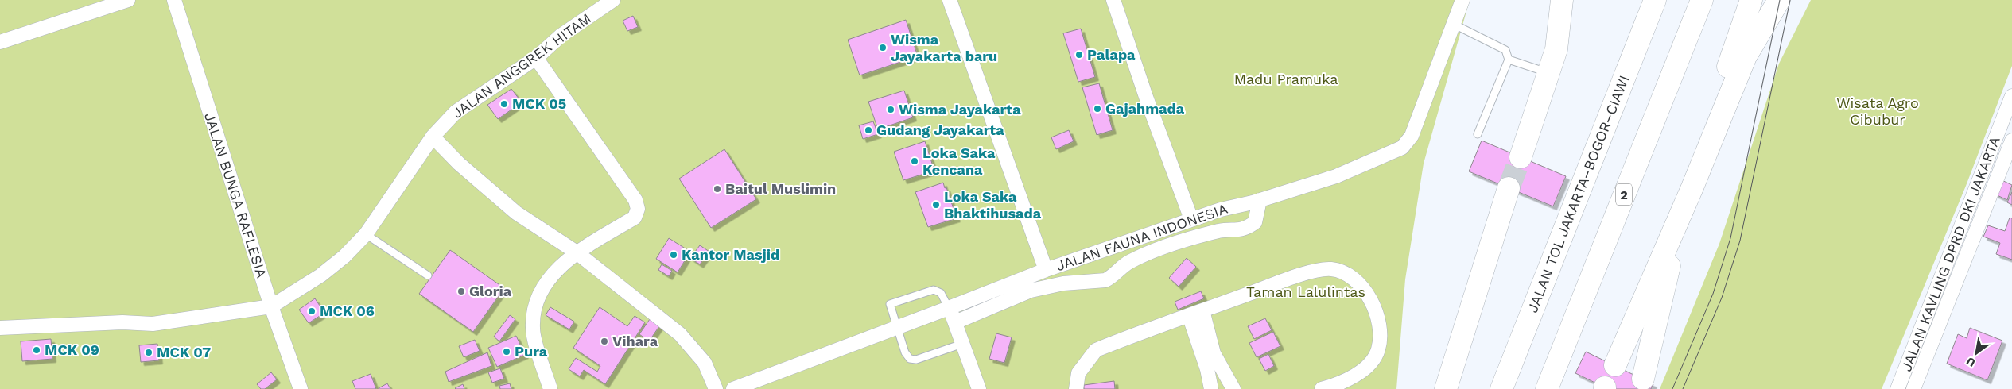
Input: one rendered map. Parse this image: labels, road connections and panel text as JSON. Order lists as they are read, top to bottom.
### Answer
{
  "streets": {
    "highway": ["JALAN TOL JAKARTA–BOGOR–CIAWI", "2"],
    "street": [
      "JALAN ANGGREK HITAM",
      "JALAN BUNGA RAFLESIA",
      "JALAN FAUNA INDONESIA",
      "JALAN KAVLING DPRD DKI JAKARTA"
    ]
  },
  "crossings": [
    ["JALAN ANGGREK HITAM", "JALAN BUNGA RAFLESIA"]
  ],
  "parks": ["Madu Pramuka", "Wisata Agro Cibubur", "Taman Lalulintas"],
  "places": [
    "Wisma Jayakarta baru",
    "Palapa",
    "MCK 05",
    "Gajahmada",
    "Wisma Jayakarta",
    "Gudang Jayakarta",
    "Loka Saka Kencana",
    "Baitul Muslimin",
    "Loka Saka Bhaktihusada",
    "Kantor Masjid",
    "Gloria",
    "MCK 06",
    "Vihara",
    "MCK 09",
    "Pura",
    "MCK 07"
  ],
  "north": "bottom left"
}
